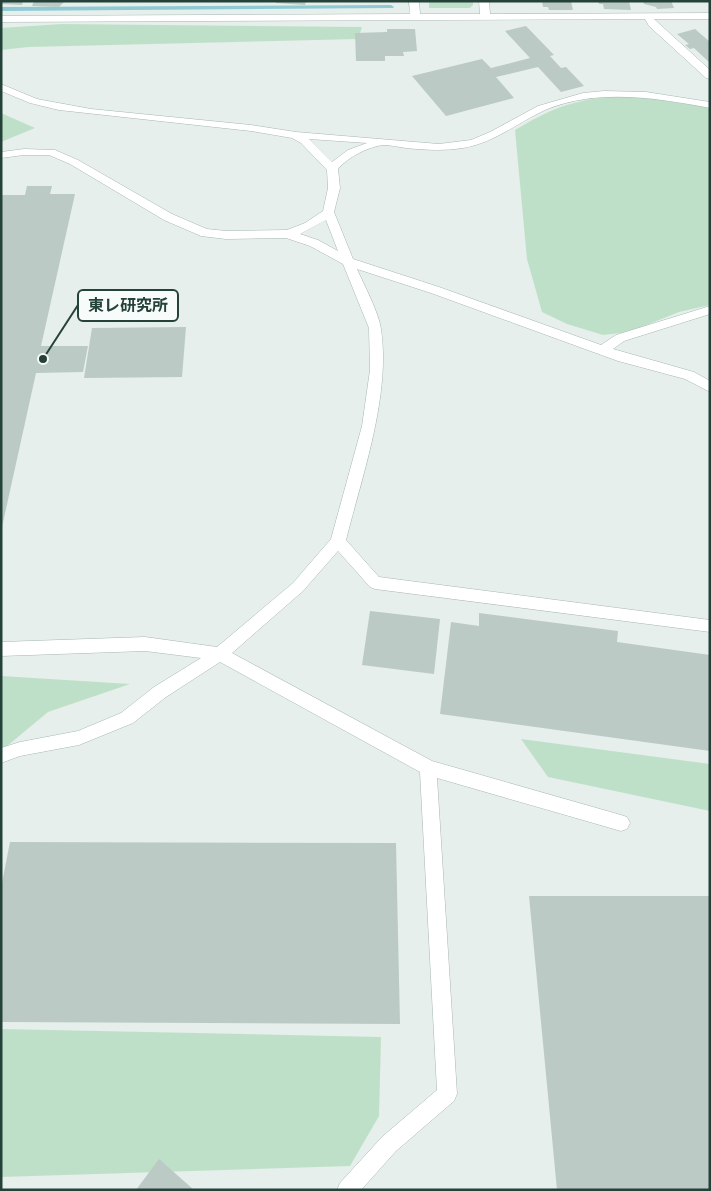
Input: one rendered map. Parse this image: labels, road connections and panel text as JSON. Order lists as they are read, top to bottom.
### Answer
{
  "places": ["東レ研究所"]
}
